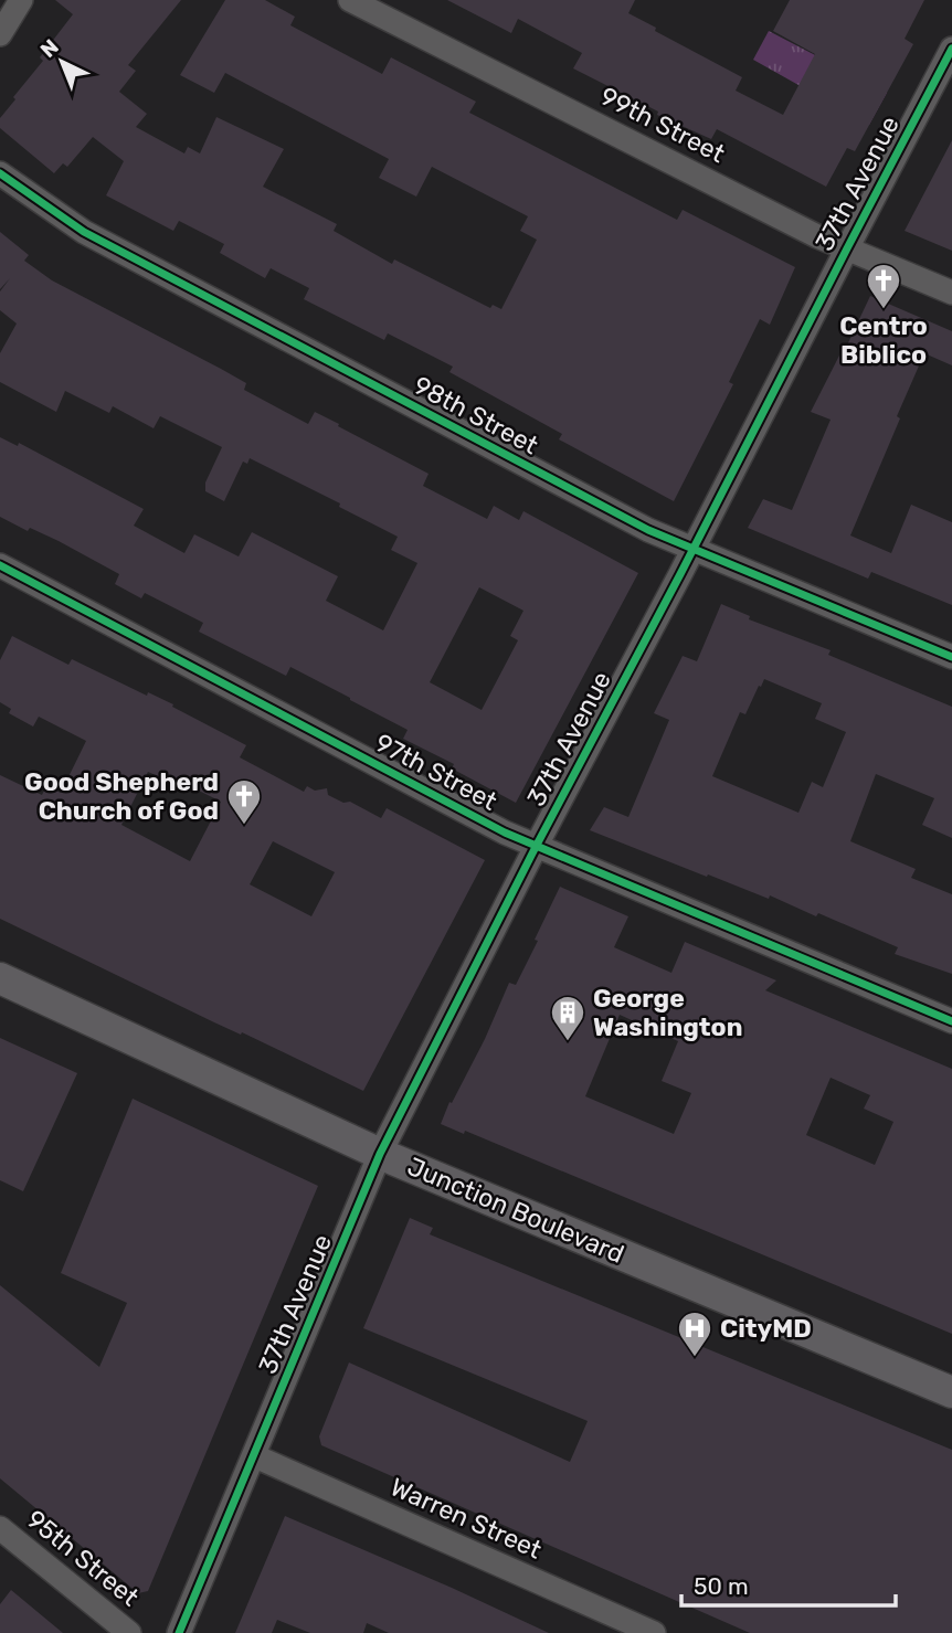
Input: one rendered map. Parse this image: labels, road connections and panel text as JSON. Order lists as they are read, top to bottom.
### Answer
{
  "streets": {
    "main road": ["Junction Boulevard"],
    "street": [
      "99th Street",
      "37th Avenue",
      "98th Street",
      "97th Street",
      "Warren Street",
      "95th Street"
    ]
  },
  "crossings": [
    ["99th Street", "37th Avenue"],
    ["37th Avenue", "98th Street"],
    ["37th Avenue", "97th Street"],
    ["37th Avenue", "Junction Boulevard"],
    ["37th Avenue", "Warren Street"]
  ],
  "places": {
    "church": ["Centro Biblico", "Good Shepherd Church of God"],
    "building": ["George Washington"],
    "hospital": ["CityMD"]
  },
  "scale_bar": "50 m",
  "north": "top left"
}
